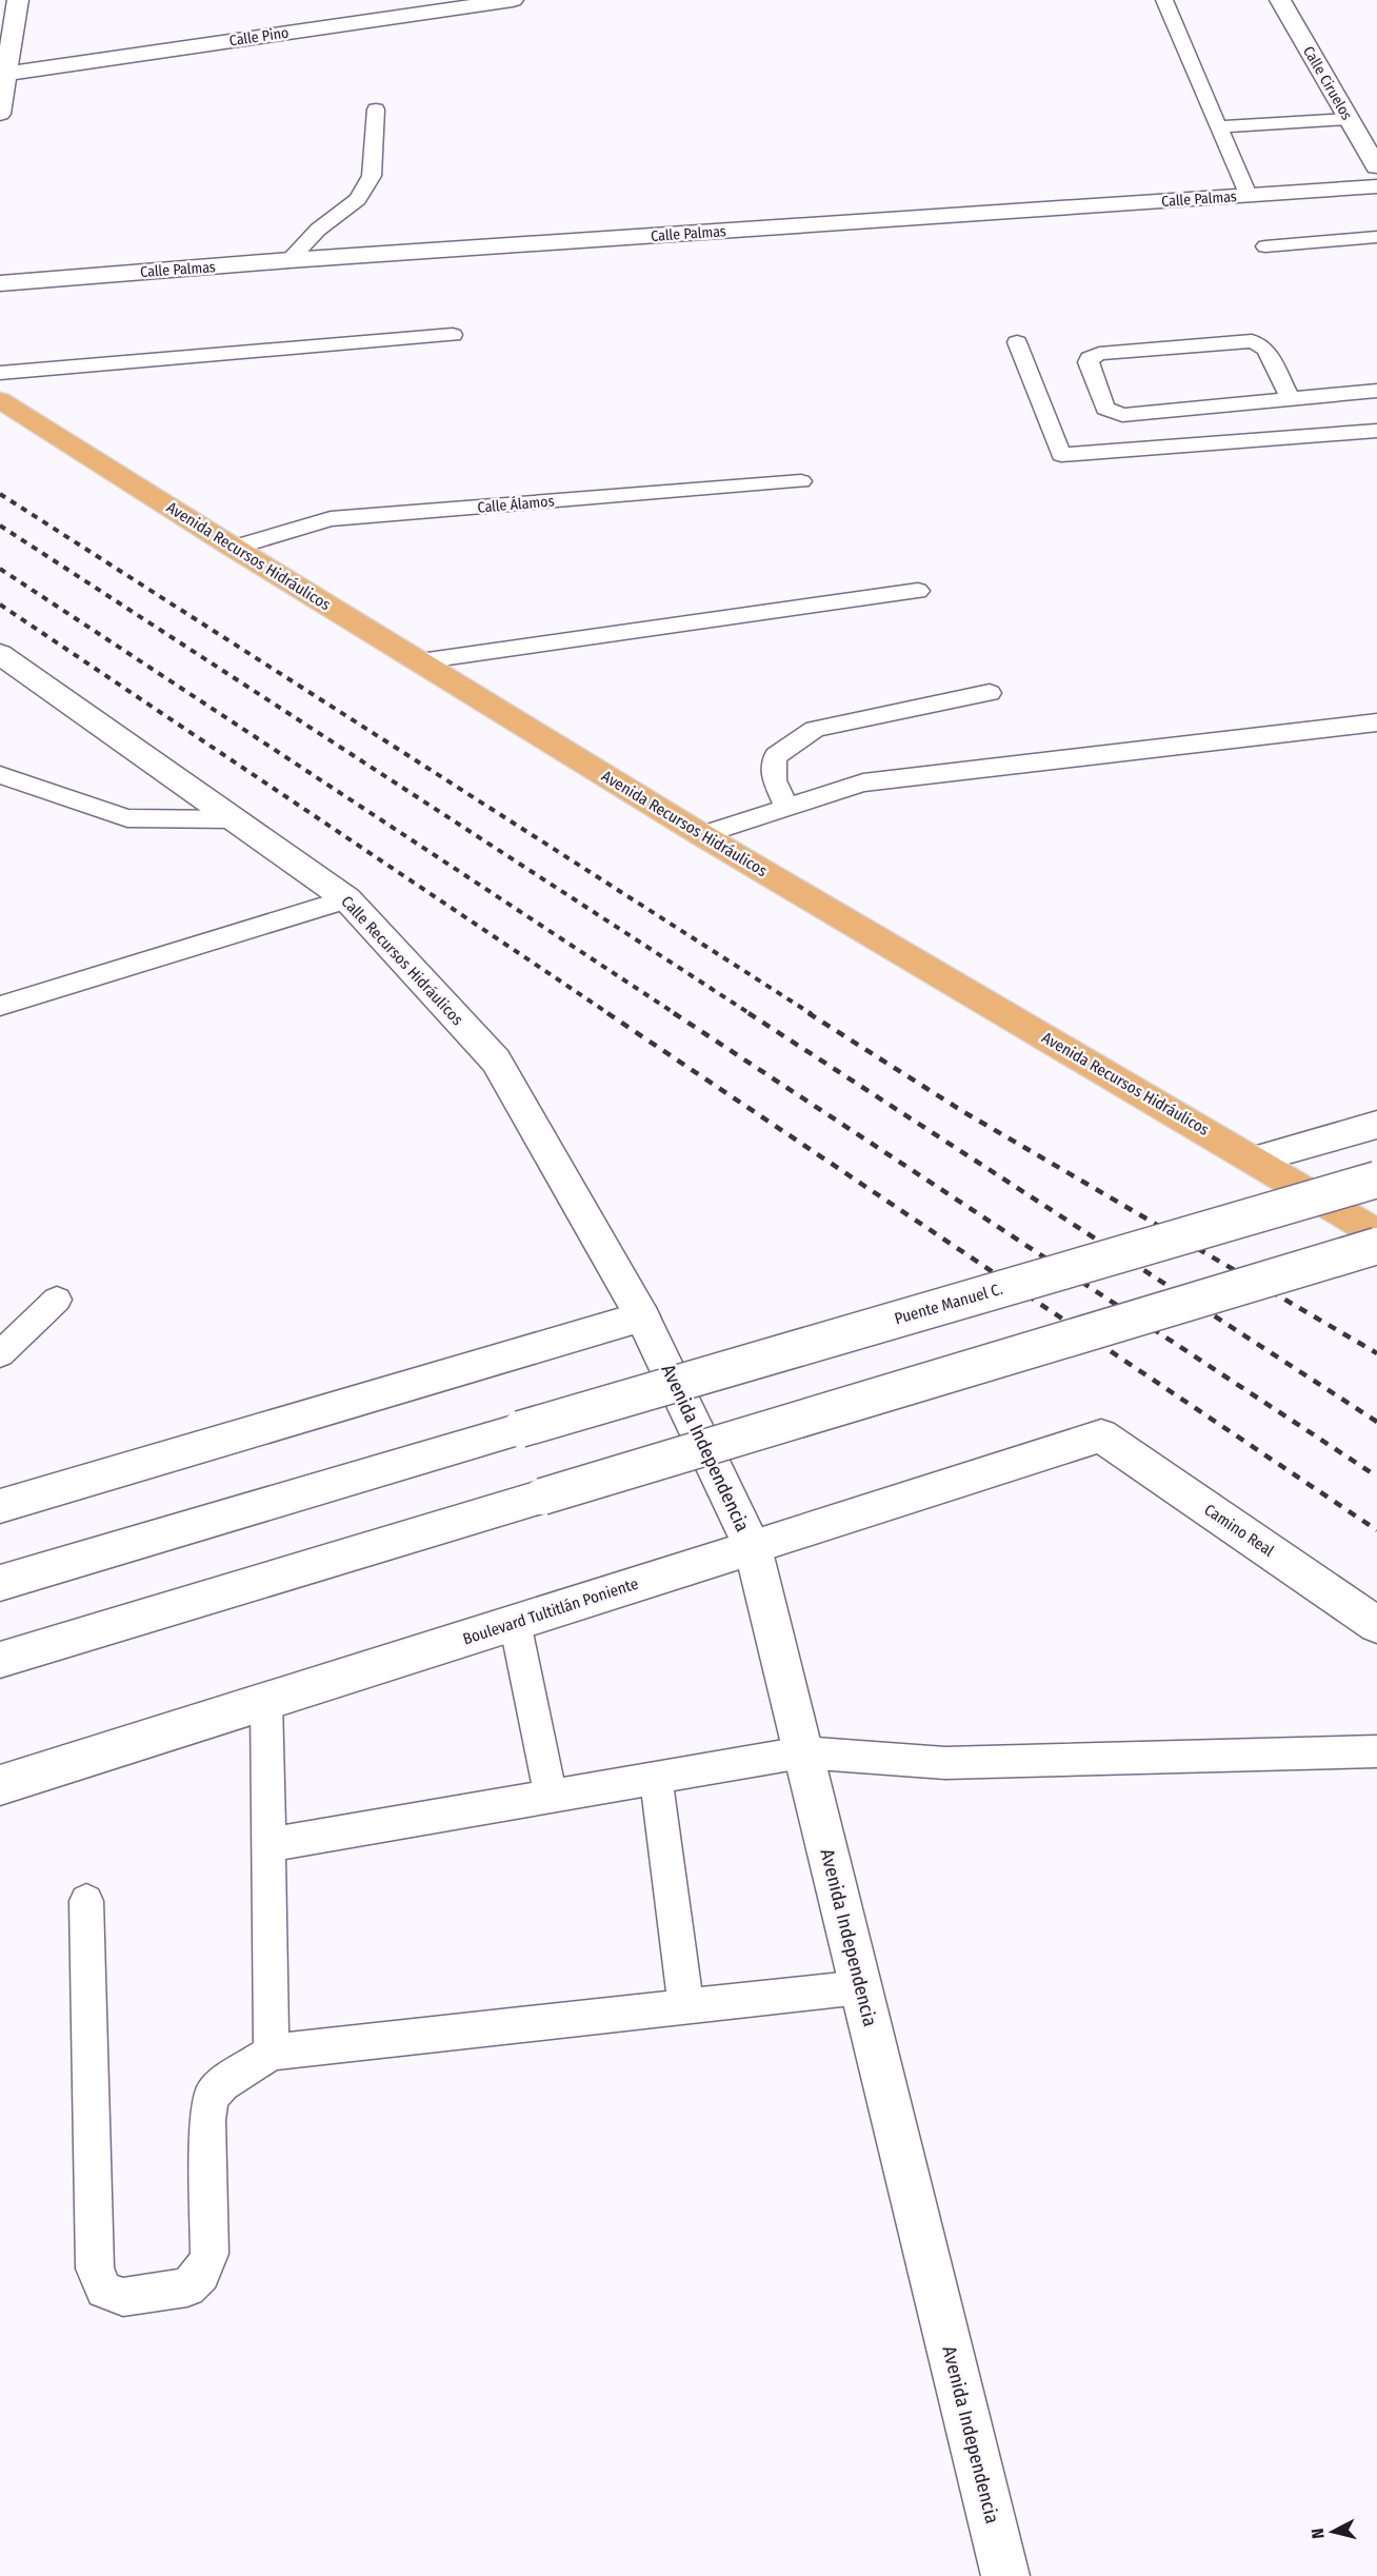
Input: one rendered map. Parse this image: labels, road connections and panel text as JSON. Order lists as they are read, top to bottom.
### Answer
{
  "streets": {
    "main road": ["Avenida Recursos Hidráulicos"],
    "street": [
      "Calle Pino",
      "Calle Ciruelos",
      "Calle Palmas",
      "Calle Recursos Hidráulicos",
      "Puente Manuel C.",
      "Avenida Independencia",
      "Camino Real",
      "Boulevard Tultitlán Poniente"
    ],
    "lane": ["Calle Álamos"]
  },
  "crossings": [
    ["Calle Álamos", "Avenida Recursos Hidráulicos"],
    ["Calle Recursos Hidráulicos", "Avenida Independencia"],
    ["Avenida Independencia", "Boulevard Tultitlán Poniente"],
    ["Camino Real", "Boulevard Tultitlán Poniente"]
  ],
  "north": "left"
}
